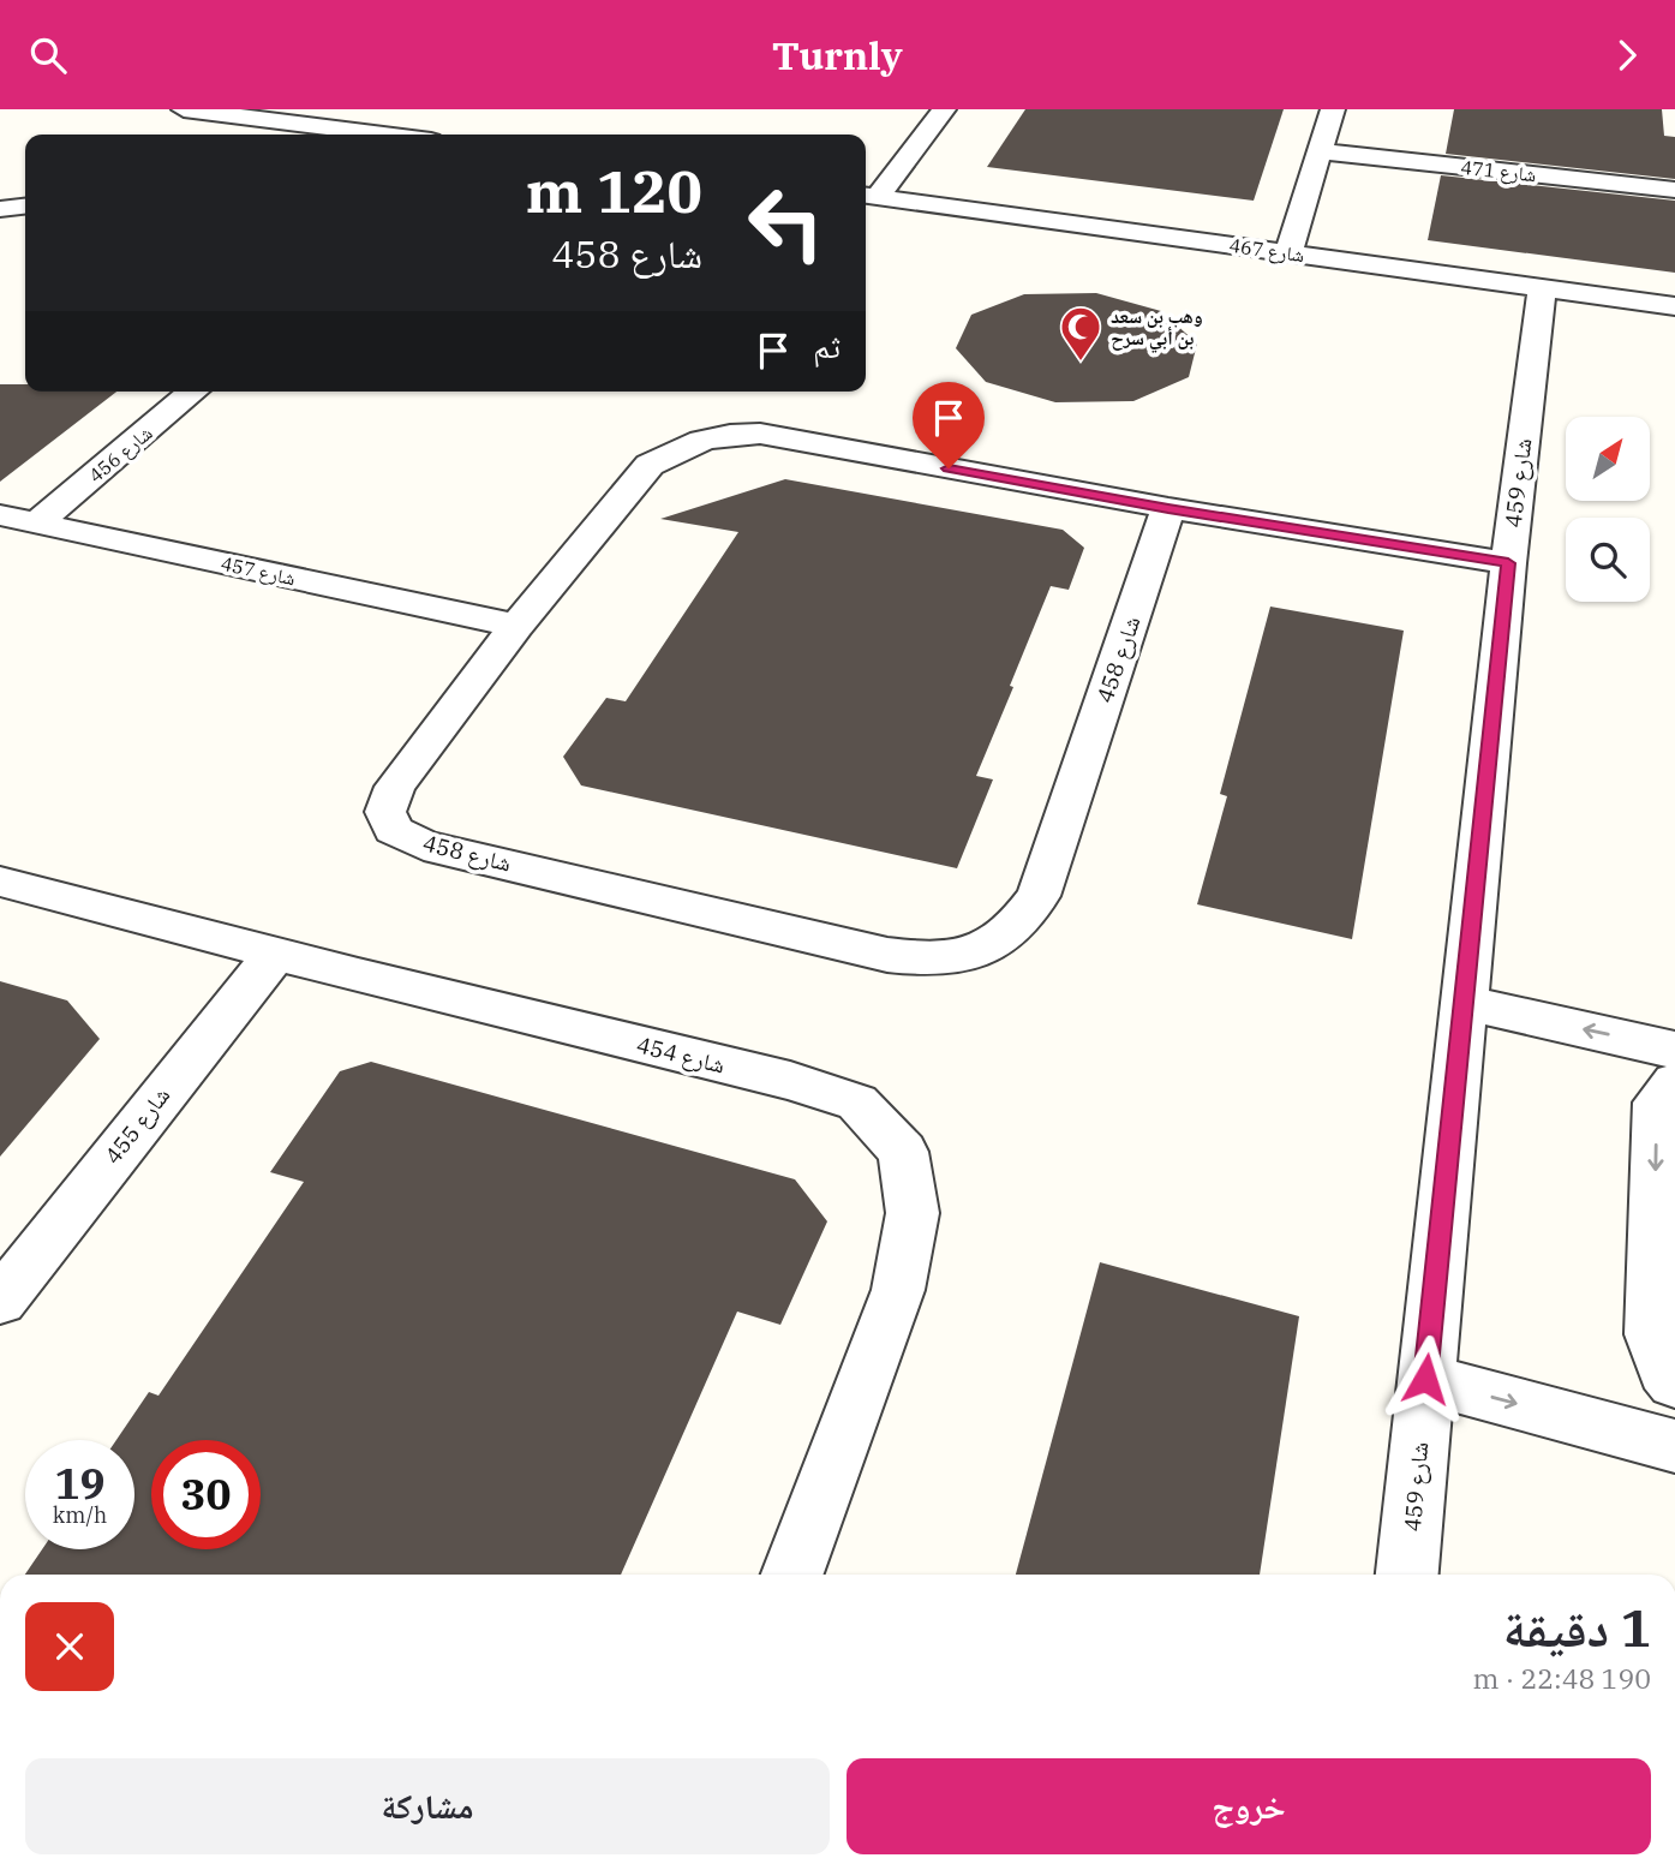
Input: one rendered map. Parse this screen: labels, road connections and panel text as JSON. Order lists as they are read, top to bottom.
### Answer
{
  "streets": {
    "street": [
      "شارع 471",
      "شارع 467",
      "شارع 456",
      "شارع 459",
      "شارع 457",
      "شارع 458",
      "شارع 454",
      "شارع 455"
    ]
  },
  "crossings": [
    ["شارع 467", "شارع 459"],
    ["شارع 456", "شارع 457"],
    ["شارع 459", "شارع 458"],
    ["شارع 457", "شارع 458"],
    ["شارع 454", "شارع 455"]
  ],
  "places": {
    "mosque": ["وهب بن سعد بن أبي سرح"]
  },
  "north": "top right",
  "page": {
    "header": "Turnly",
    "turn": ["120 m", "شارع 458"],
    "then": "ثم",
    "speed": "19 km/h",
    "limit": "30",
    "heading": ["1 دقيقة", "190 m · 22:48"],
    "buttons": ["خروج", "مشاركة"]
  }
}
